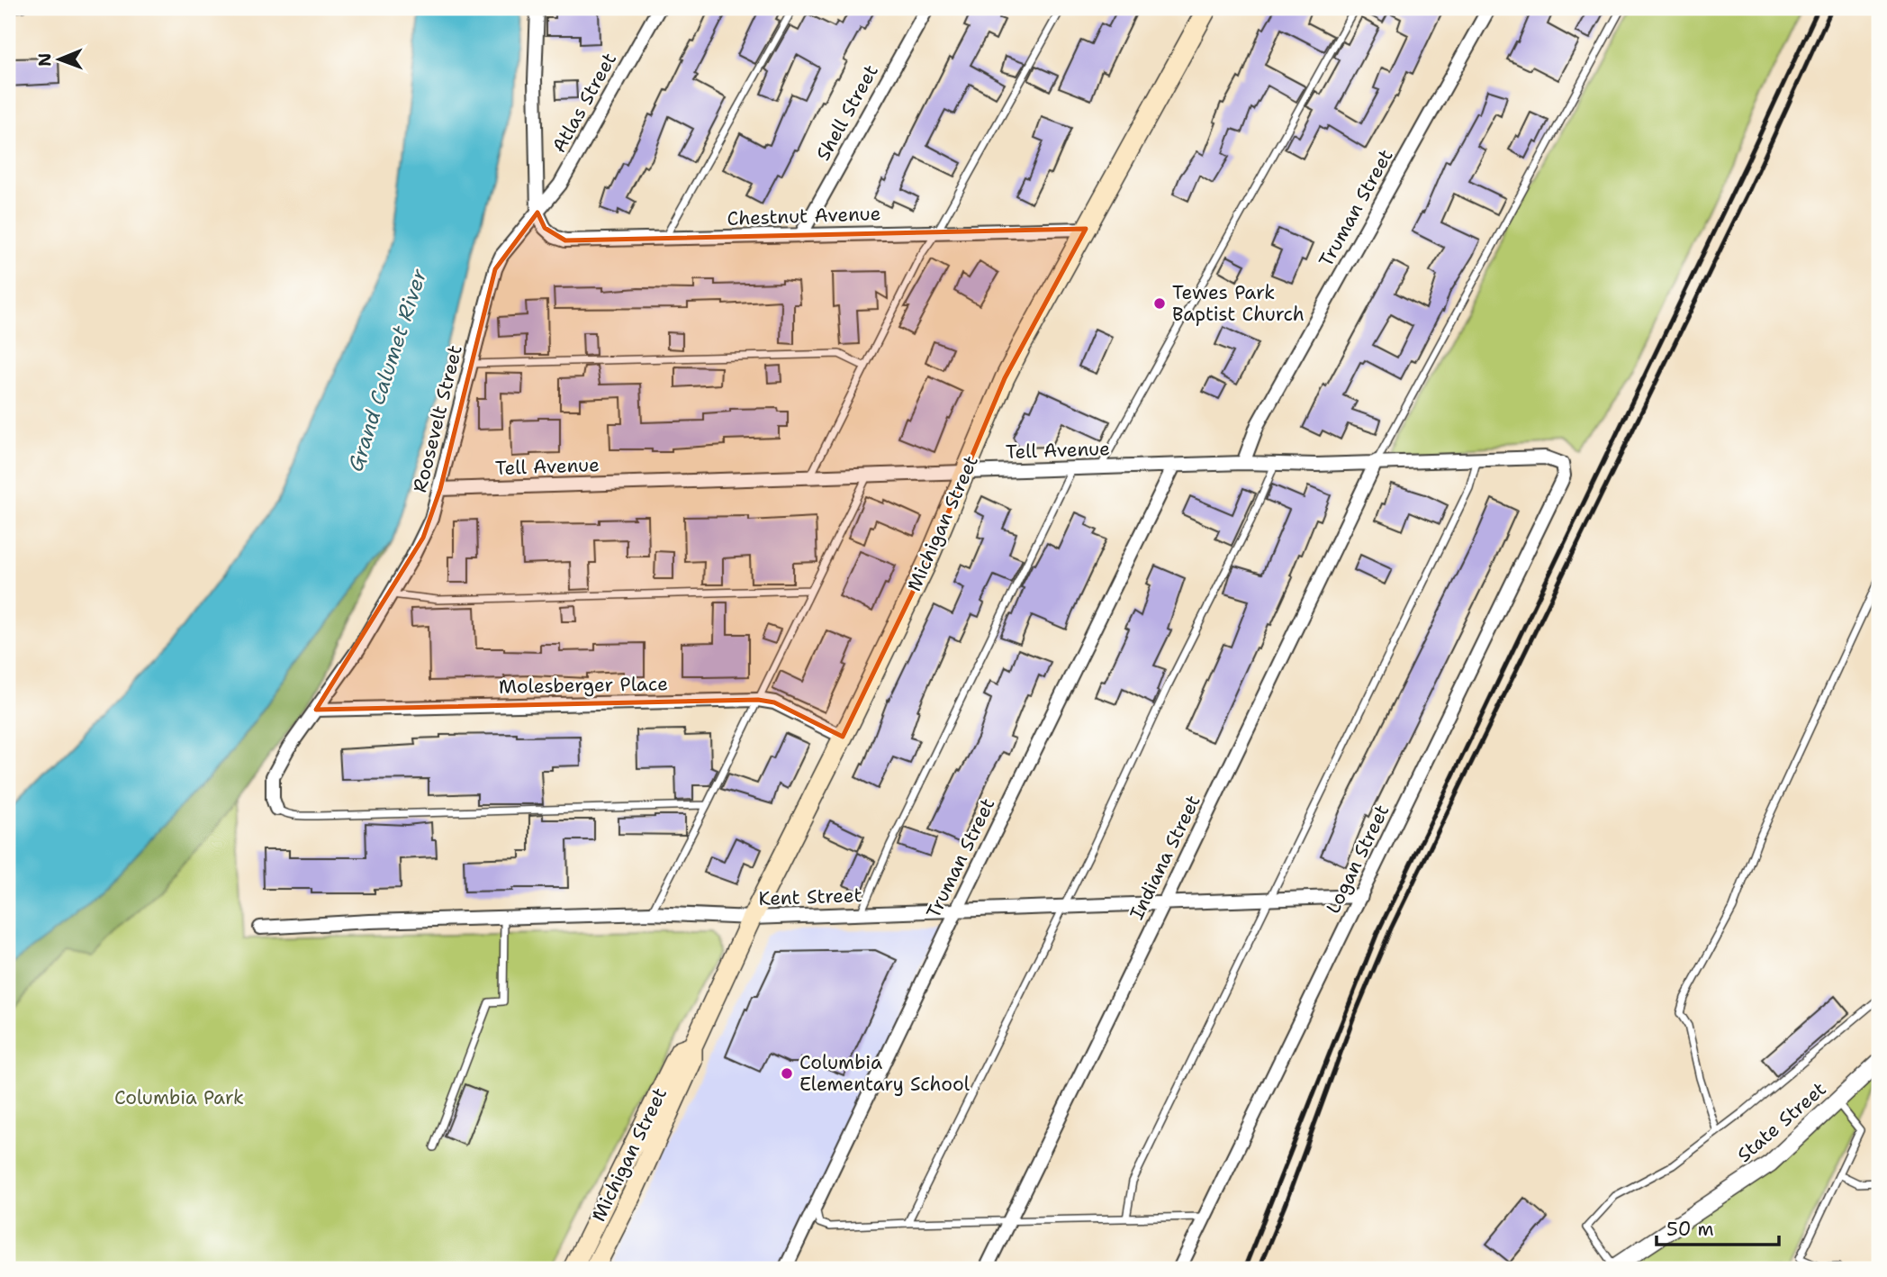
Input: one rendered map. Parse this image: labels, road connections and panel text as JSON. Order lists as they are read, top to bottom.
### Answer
{
  "streets": {
    "main road": ["Michigan Street"],
    "street": [
      "Atlas Street",
      "Shell Street",
      "Truman Street",
      "Chestnut Avenue",
      "Roosevelt Street",
      "Tell Avenue",
      "Molesberger Place",
      "Indiana Street",
      "Logan Street",
      "Kent Street",
      "State Street"
    ]
  },
  "crossings": [
    ["Atlas Street", "Chestnut Avenue"],
    ["Atlas Street", "Roosevelt Street"],
    ["Shell Street", "Chestnut Avenue"],
    ["Truman Street", "Tell Avenue"],
    ["Truman Street", "Kent Street"],
    ["Chestnut Avenue", "Roosevelt Street"],
    ["Chestnut Avenue", "Michigan Street"],
    ["Roosevelt Street", "Tell Avenue"],
    ["Roosevelt Street", "Molesberger Place"],
    ["Tell Avenue", "Michigan Street"],
    ["Tell Avenue", "Indiana Street"],
    ["Tell Avenue", "Logan Street"],
    ["Michigan Street", "Molesberger Place"],
    ["Michigan Street", "Kent Street"],
    ["Indiana Street", "Kent Street"],
    ["Logan Street", "Kent Street"]
  ],
  "water": ["Grand Calumet River"],
  "parks": ["Columbia Park"],
  "places": ["Tewes Park Baptist Church", "Columbia Elementary School"],
  "scale_bar": "50 m",
  "north": "left"
}
